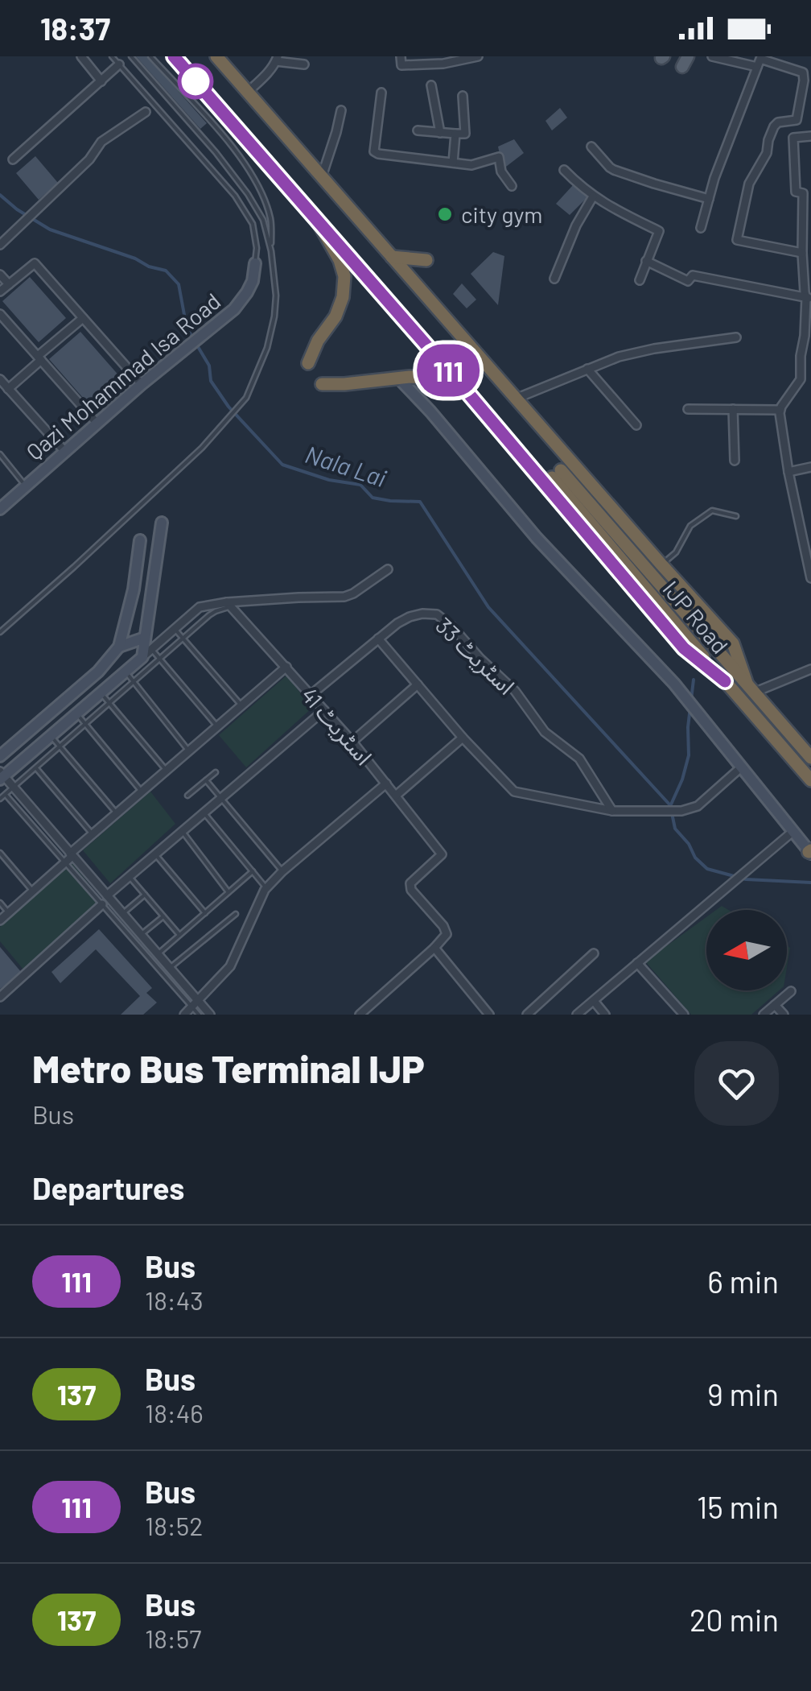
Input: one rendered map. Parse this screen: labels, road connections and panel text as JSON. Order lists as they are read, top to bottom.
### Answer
{
  "streets": {
    "highway": ["IJP Road"],
    "street": ["Qazi Mohammad Isa Road", "اسٹریٹ 33", "اسٹریٹ 41"]
  },
  "crossings": [
    ["اسٹریٹ 33", "اسٹریٹ 41"]
  ],
  "water": ["Nala Lai"],
  "places": ["city gym"],
  "lines": ["bus line 111"],
  "north": "left",
  "page": {
    "status": "18:37",
    "on_map": "111",
    "heading": [
      ["Metro Bus Terminal IJP", "Bus"],
      "Departures"
    ],
    "list": [
      {
        "mark": "111",
        "name": "Bus",
        "note": "18:43",
        "value": "6 min"
      },
      {
        "mark": "137",
        "name": "Bus",
        "note": "18:46",
        "value": "9 min"
      },
      {
        "mark": "111",
        "name": "Bus",
        "note": "18:52",
        "value": "15 min"
      },
      {
        "mark": "137",
        "name": "Bus",
        "note": "18:57",
        "value": "20 min"
      }
    ]
  }
}
